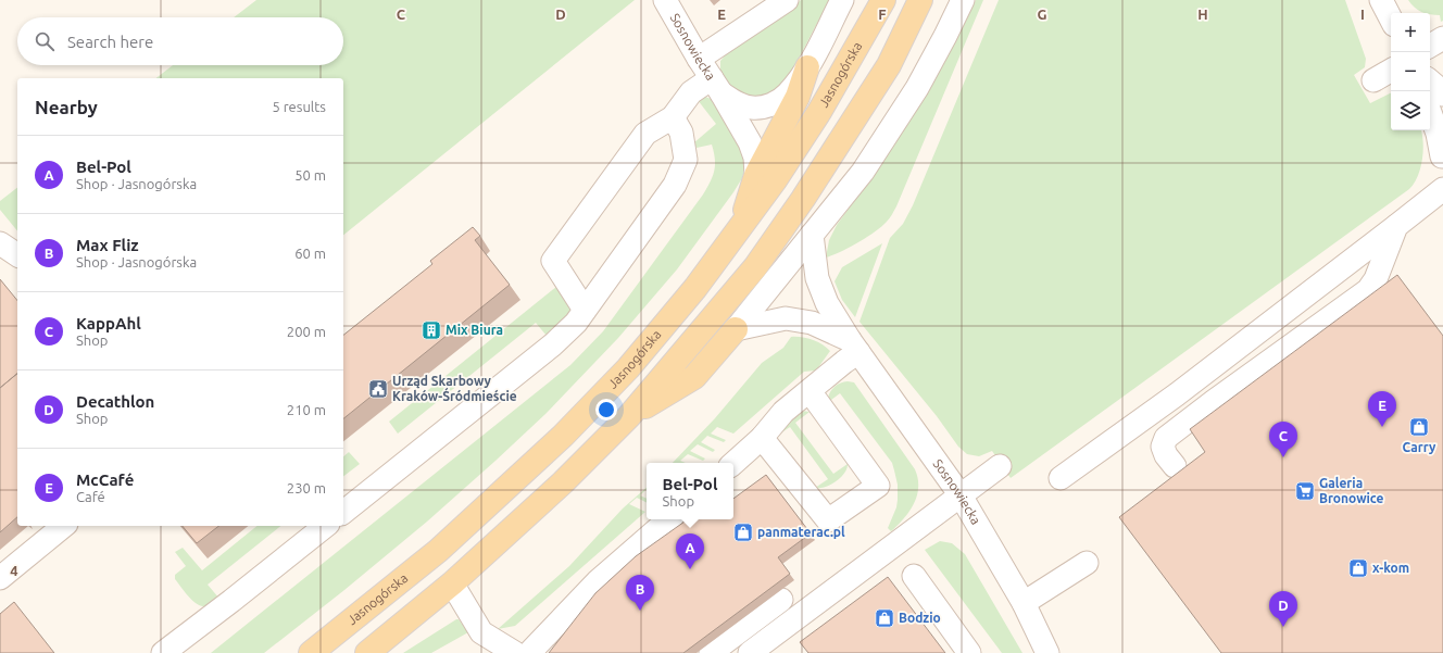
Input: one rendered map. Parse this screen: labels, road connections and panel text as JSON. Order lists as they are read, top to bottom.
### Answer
{
  "streets": {
    "main road": ["Jasnogórska"],
    "street": ["Sosnowiecka"]
  },
  "places": {
    "building": ["Mix Biura"],
    "public building": ["Urząd Skarbowy Kraków-Śródmieście"],
    "shop": [
      "Carry",
      "panmaterac.pl",
      "x-kom",
      "Bodzio"
    ],
    "supermarket": ["Galeria Bronowice"]
  },
  "page": {
    "map_buttons": ["+", "−"],
    "search": "Search here",
    "heading": ["Nearby", "5 results"],
    "list": [
      {
        "mark": "A",
        "name": "Bel-Pol",
        "note": "Shop · Jasnogórska",
        "value": "50 m"
      },
      {
        "mark": "B",
        "name": "Max Fliz",
        "note": "Shop · Jasnogórska",
        "value": "60 m"
      },
      {
        "mark": "C",
        "name": "KappAhl",
        "note": "Shop",
        "value": "200 m"
      },
      {
        "mark": "D",
        "name": "Decathlon",
        "note": "Shop",
        "value": "210 m"
      },
      {
        "mark": "E",
        "name": "McCafé",
        "note": "Café",
        "value": "230 m"
      }
    ],
    "pins": [
      "E",
      "C",
      "A",
      "B",
      "D"
    ],
    "popup": ["Bel-Pol", "Shop"]
  },
  "grid": {
    "columns": [
      "C",
      "D",
      "E",
      "F",
      "G",
      "H",
      "I"
    ],
    "rows": ["4"]
  }
}
